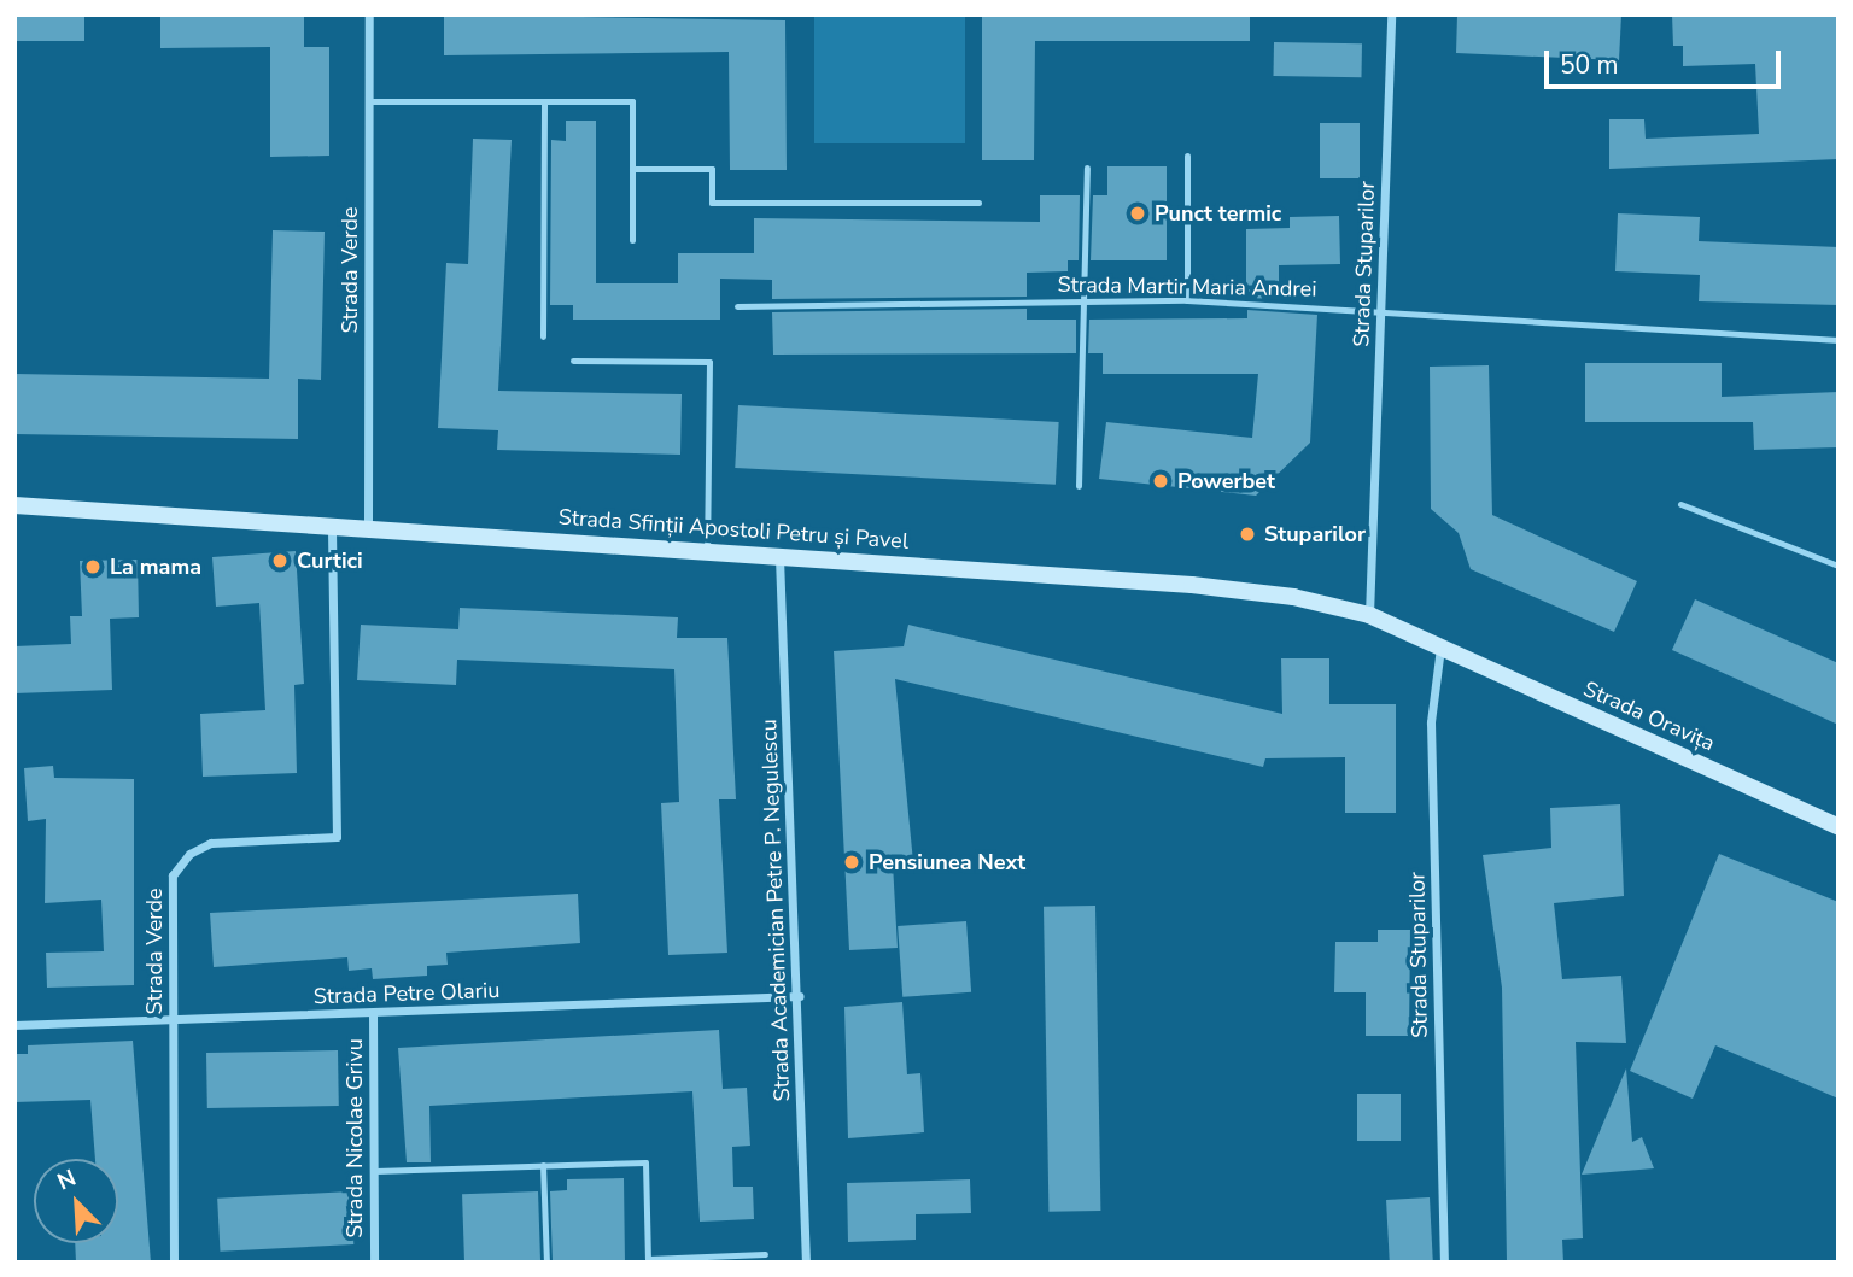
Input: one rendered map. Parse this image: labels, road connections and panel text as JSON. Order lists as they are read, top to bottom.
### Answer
{
  "streets": {
    "main road": ["Strada Sfinții Apostoli Petru și Pavel", "Strada Oravița"],
    "street": [
      "Strada Stuparilor",
      "Strada Verde",
      "Strada Academician Petre P. Negulescu",
      "Strada Petre Olariu",
      "Strada Nicolae Grivu"
    ],
    "lane": ["Strada Martir Maria Andrei"]
  },
  "crossings": [
    ["Strada Stuparilor", "Strada Martir Maria Andrei"],
    ["Strada Stuparilor", "Strada Sfinții Apostoli Petru și Pavel"],
    ["Strada Stuparilor", "Strada Oravița"],
    ["Strada Verde", "Strada Sfinții Apostoli Petru și Pavel"],
    ["Strada Verde", "Strada Petre Olariu"],
    ["Strada Sfinții Apostoli Petru și Pavel", "Strada Oravița"],
    ["Strada Sfinții Apostoli Petru și Pavel", "Strada Academician Petre P. Negulescu"],
    ["Strada Academician Petre P. Negulescu", "Strada Petre Olariu"],
    ["Strada Petre Olariu", "Strada Nicolae Grivu"]
  ],
  "places": [
    "Punct termic",
    "Powerbet",
    "Stuparilor",
    "Curtici",
    "La mama",
    "Pensiunea Next"
  ],
  "scale_bar": "50 m",
  "north": "top left"
}
